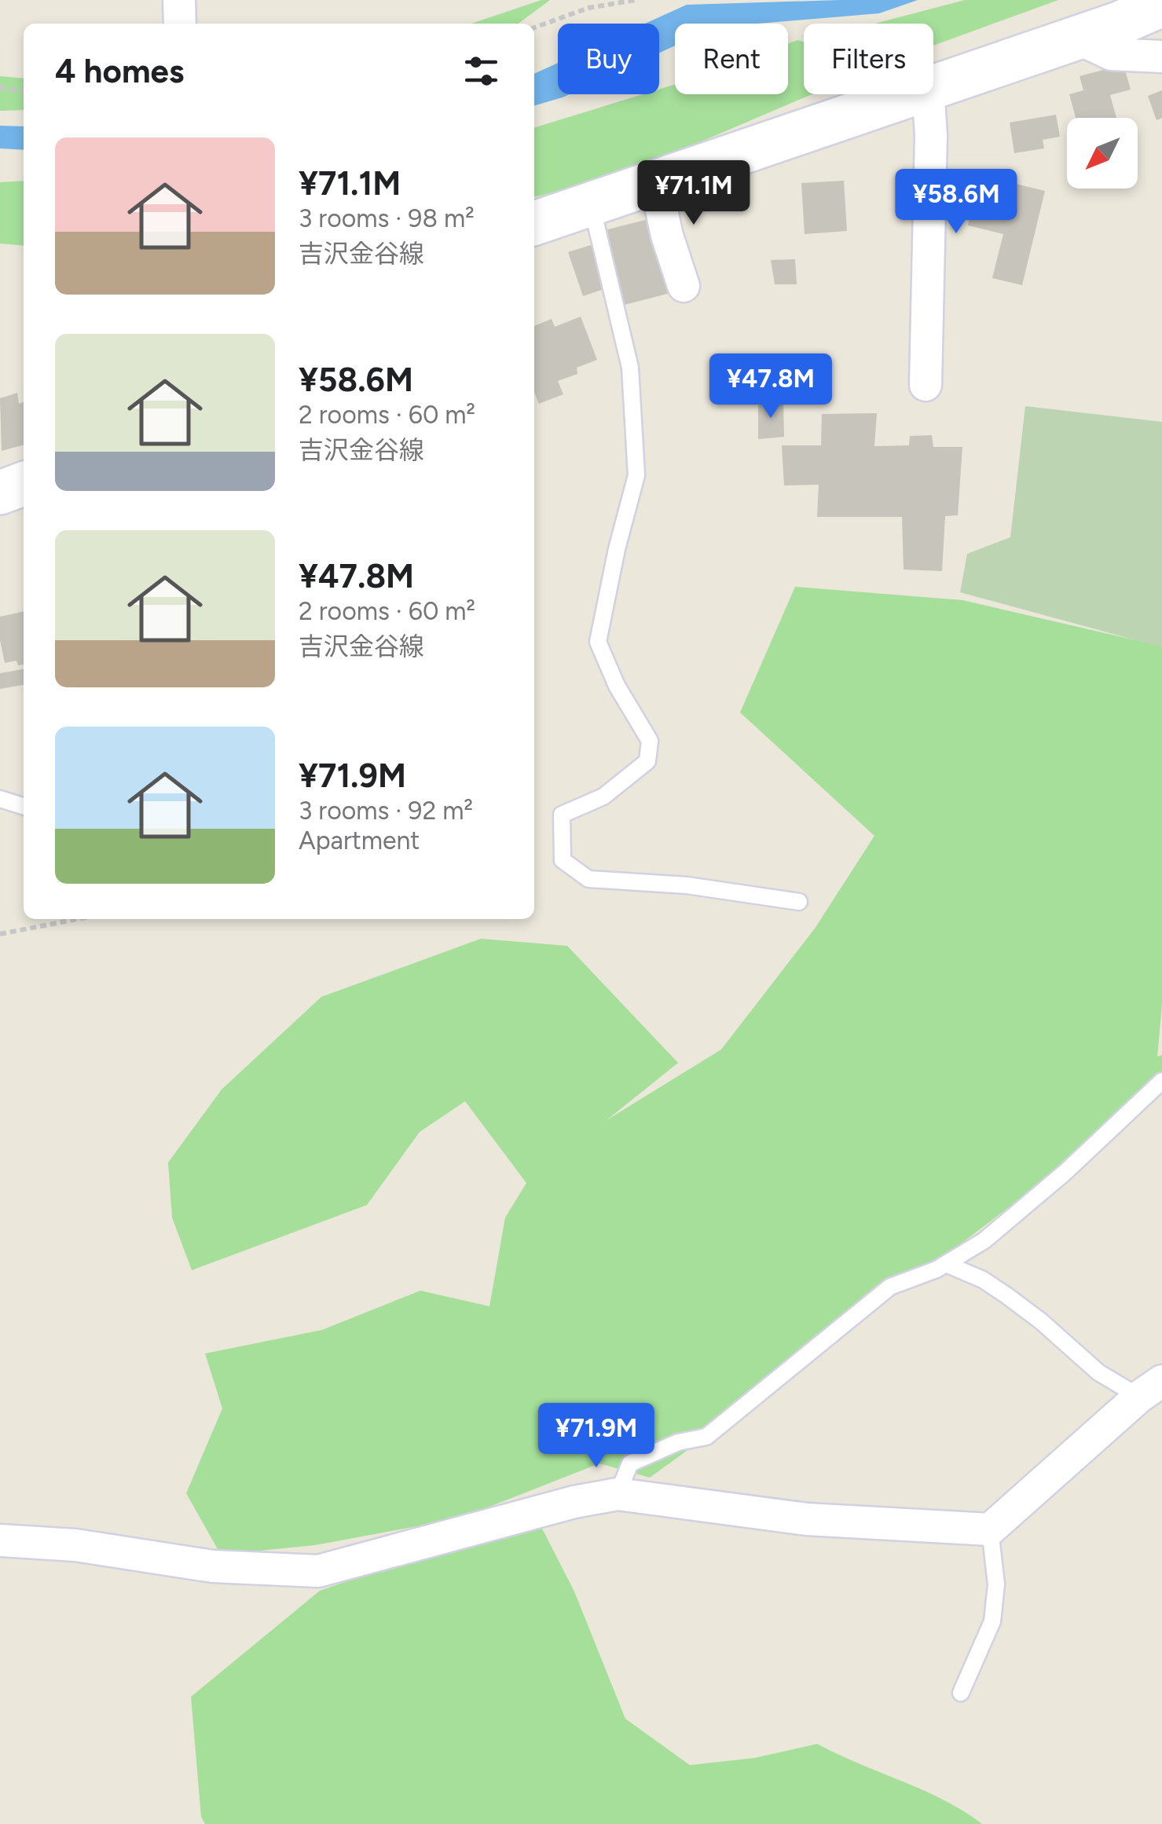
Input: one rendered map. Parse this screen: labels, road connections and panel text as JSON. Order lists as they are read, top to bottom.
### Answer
{
  "north": "bottom left",
  "page": {
    "chip": ["Buy", "Rent", "Filters"],
    "heading": "4 homes",
    "list": [
      {
        "name": "¥71.1M",
        "note": "3 rooms · 98 m² · 吉沢金谷線"
      },
      {
        "name": "¥58.6M",
        "note": "2 rooms · 60 m² · 吉沢金谷線"
      },
      {
        "name": "¥47.8M",
        "note": "2 rooms · 60 m² · 吉沢金谷線"
      },
      {
        "name": "¥71.9M",
        "note": "3 rooms · 92 m² · Apartment"
      }
    ],
    "price": [
      "¥71.1M",
      "¥58.6M",
      "¥47.8M",
      "¥71.9M"
    ]
  }
}
